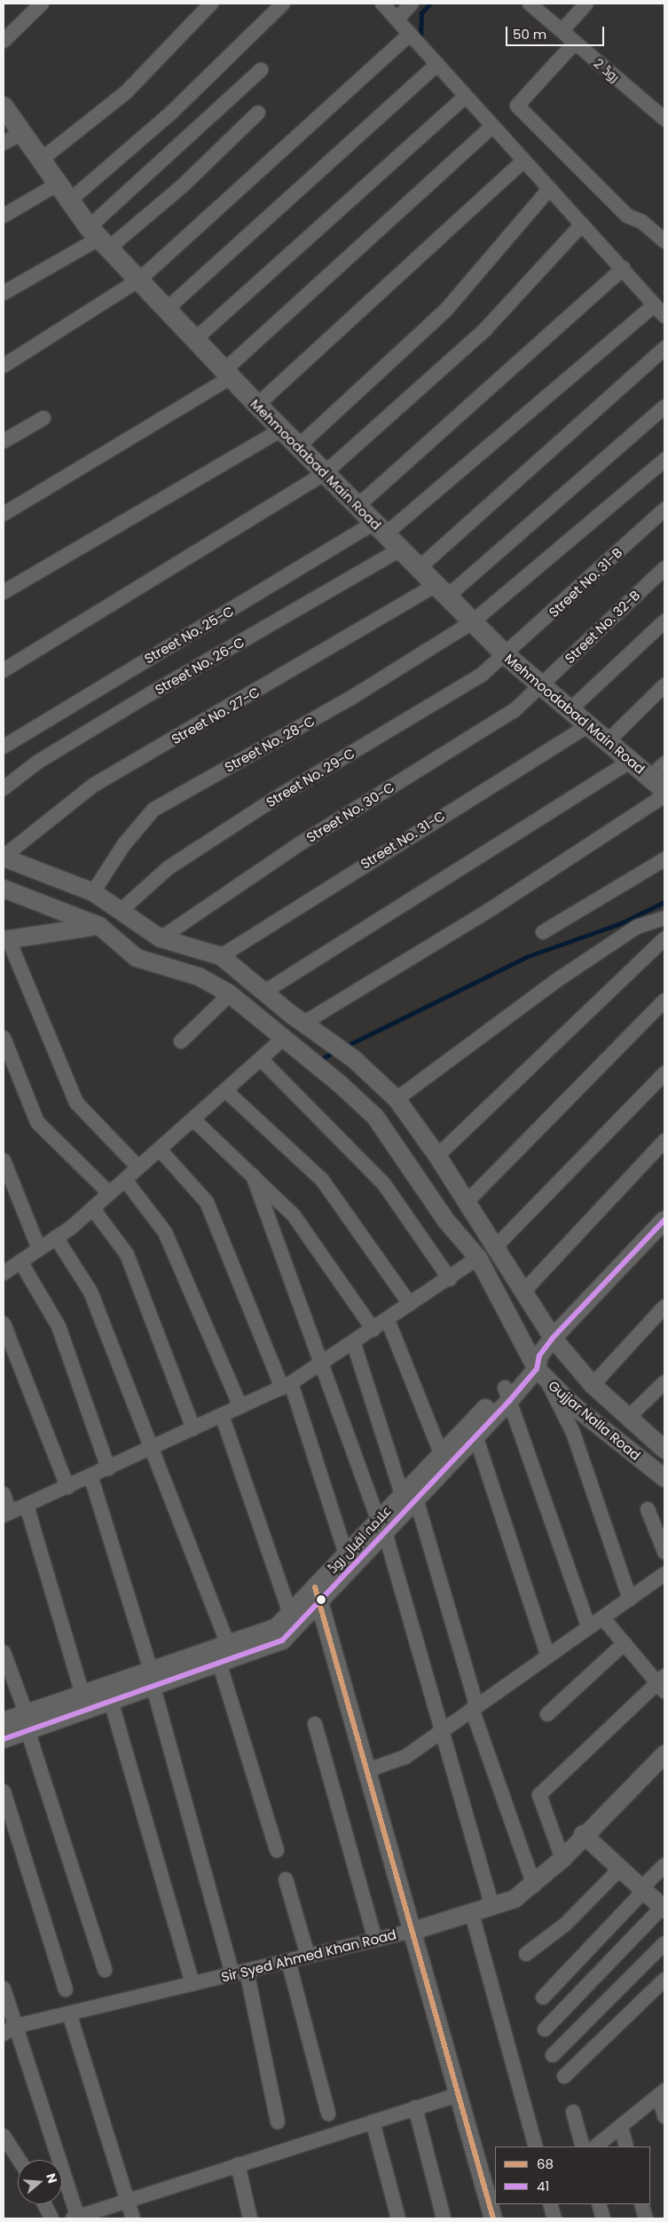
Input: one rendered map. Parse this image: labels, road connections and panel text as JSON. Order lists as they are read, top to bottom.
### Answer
{
  "streets": {
    "main road": ["Mehmoodabad Main Road"],
    "street": [
      "روڈ 2",
      "Street No. 31-B",
      "Street No. 32-B",
      "Street No. 25-C",
      "Street No. 26-C",
      "Street No. 27-C",
      "Street No. 28-C",
      "Street No. 29-C",
      "Street No. 30-C",
      "Street No. 31-C",
      "Gujjar Nalla Road",
      "علامہ اقبال روڈ",
      "Sir Syed Ahmed Khan Road"
    ]
  },
  "crossings": [
    ["Mehmoodabad Main Road", "Street No. 31-B"],
    ["Mehmoodabad Main Road", "Street No. 32-B"],
    ["Mehmoodabad Main Road", "Street No. 25-C"],
    ["Mehmoodabad Main Road", "Street No. 26-C"],
    ["Mehmoodabad Main Road", "Street No. 27-C"],
    ["Mehmoodabad Main Road", "Street No. 28-C"],
    ["Mehmoodabad Main Road", "Street No. 29-C"],
    ["Mehmoodabad Main Road", "Street No. 30-C"],
    ["Mehmoodabad Main Road", "Street No. 31-C"],
    ["Street No. 31-B", "Street No. 29-C"],
    ["Street No. 32-B", "Street No. 30-C"],
    ["Gujjar Nalla Road", "علامہ اقبال روڈ"]
  ],
  "lines": ["transit line 41", "transit line 68"],
  "legend": ["68", "41"],
  "scale_bar": "50 m",
  "north": "right"
}
